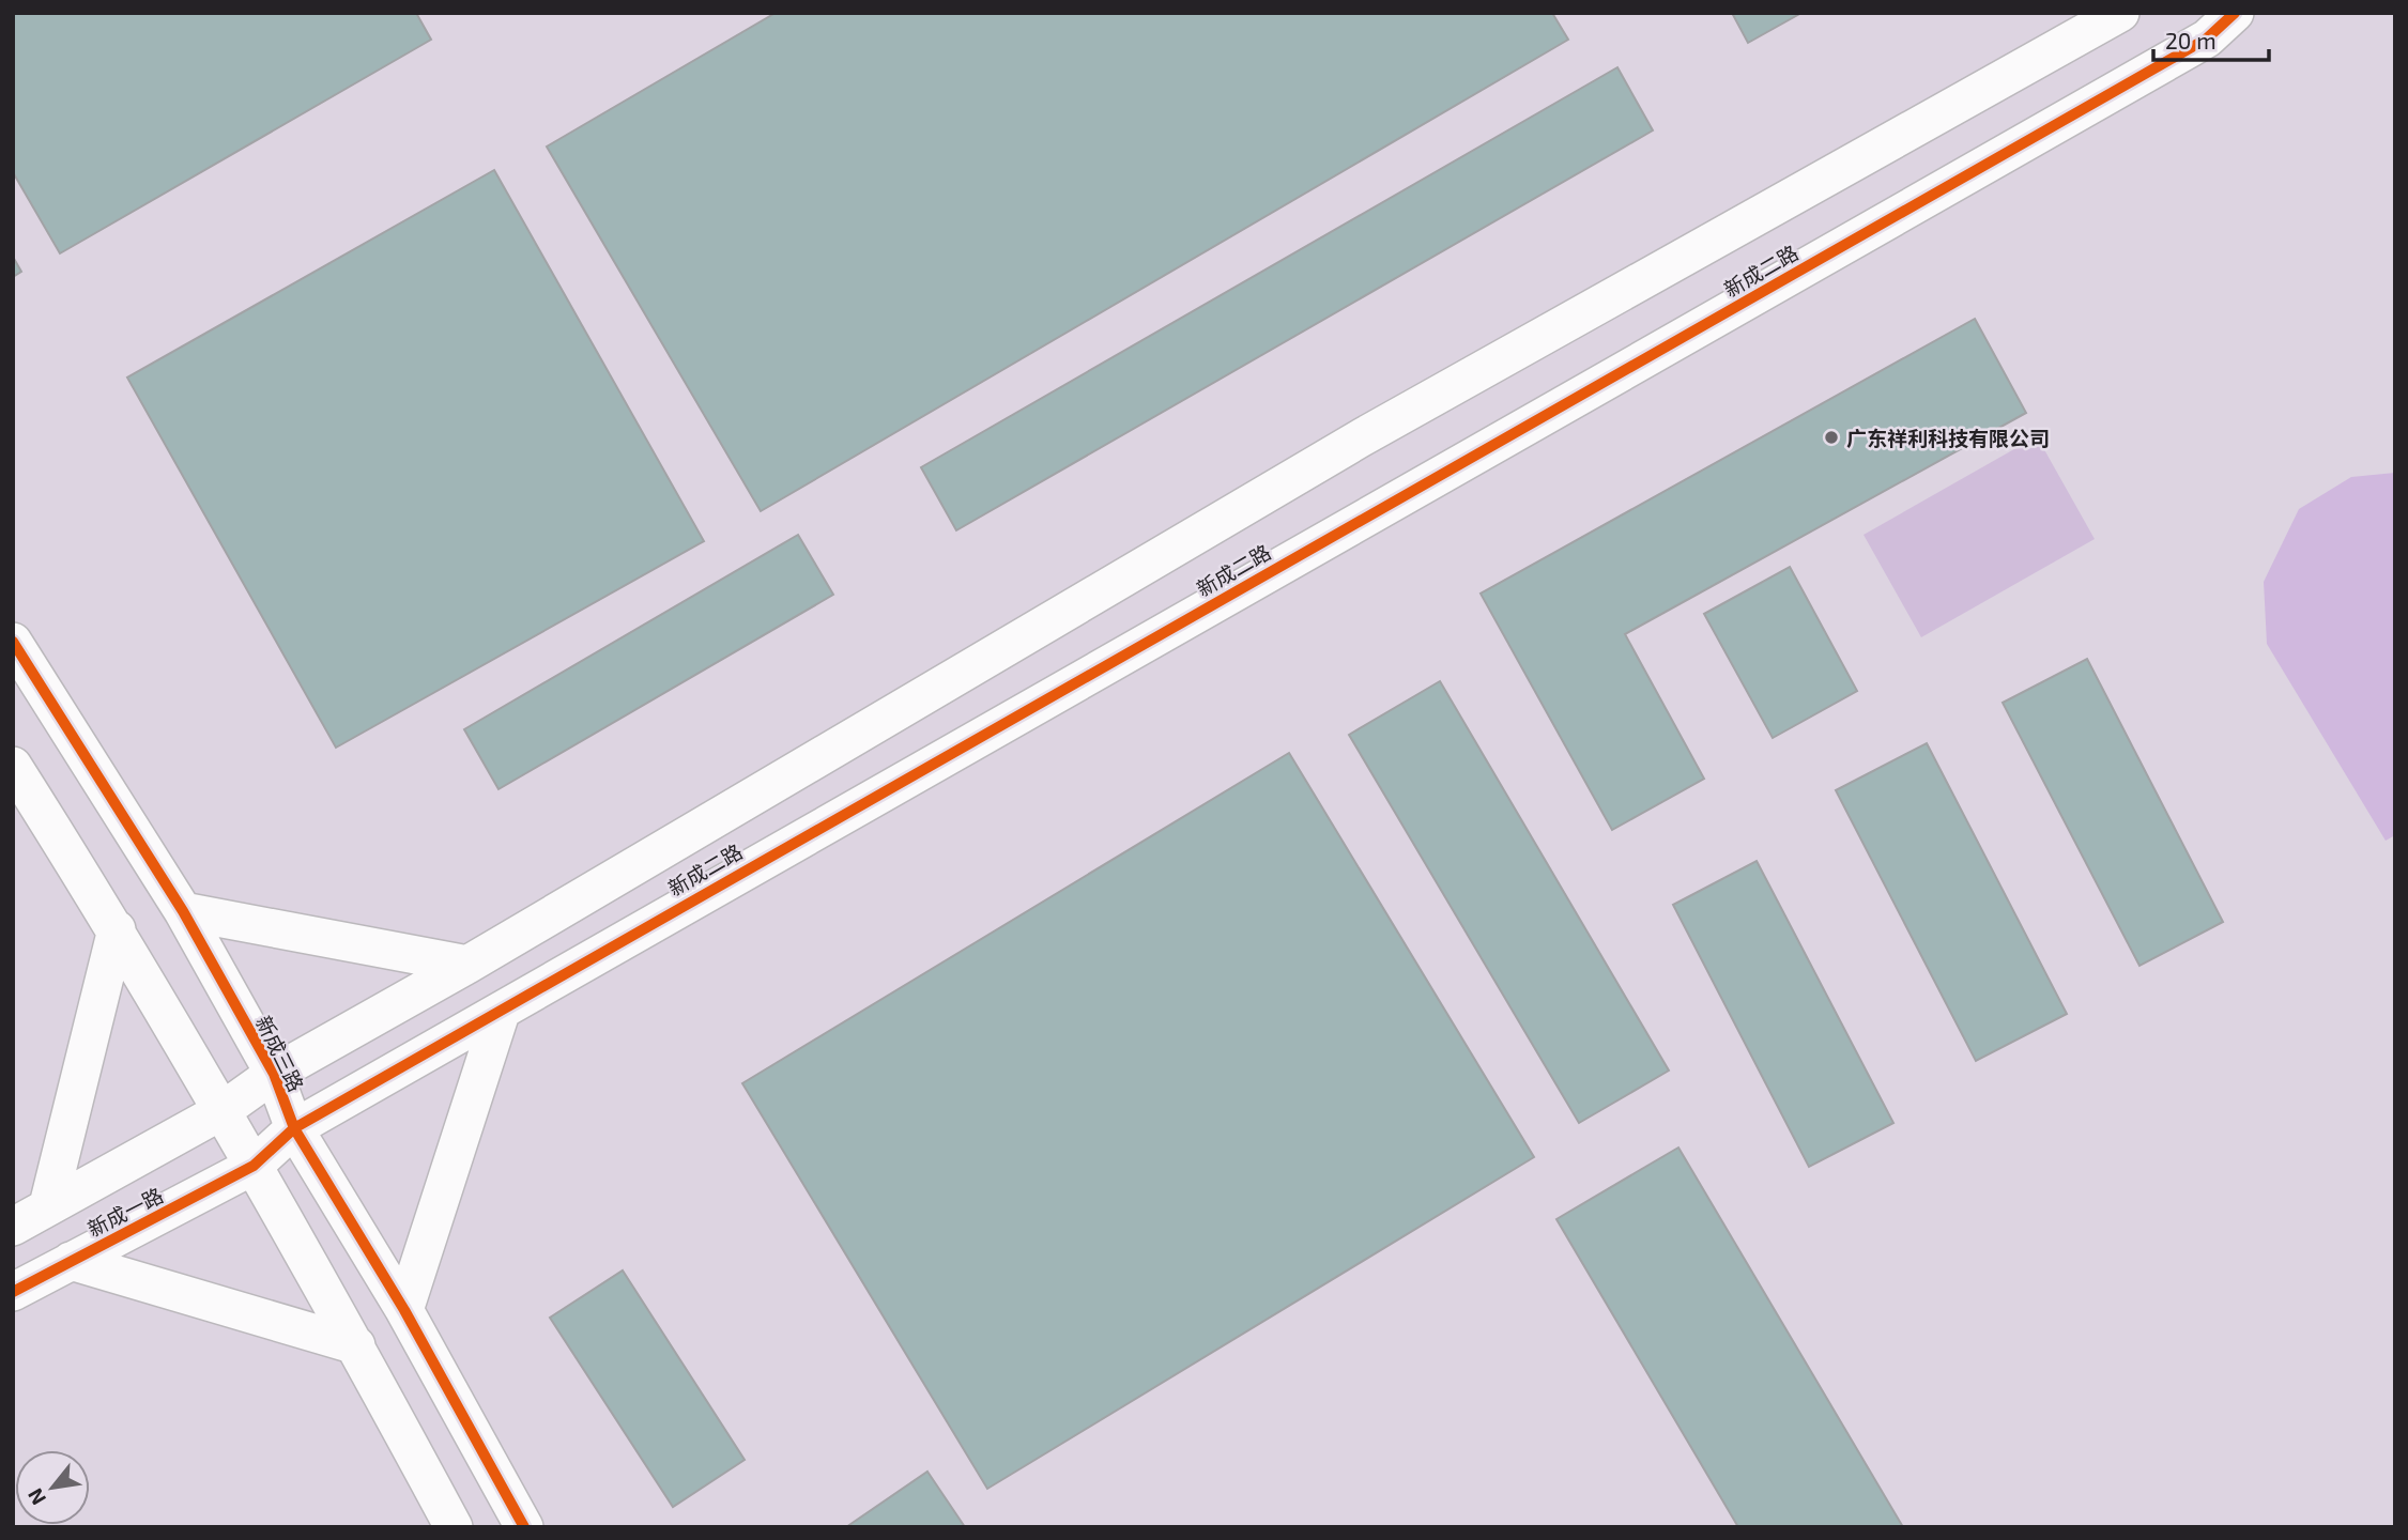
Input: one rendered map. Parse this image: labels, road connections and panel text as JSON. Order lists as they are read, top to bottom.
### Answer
{
  "streets": {
    "street": ["新成二路", "新成三路", "新成一路"]
  },
  "crossings": [
    ["新成二路", "新成三路"],
    ["新成二路", "新成一路"]
  ],
  "places": ["广东祥利科技有限公司"],
  "scale_bar": "20 m",
  "north": "bottom left"
}
